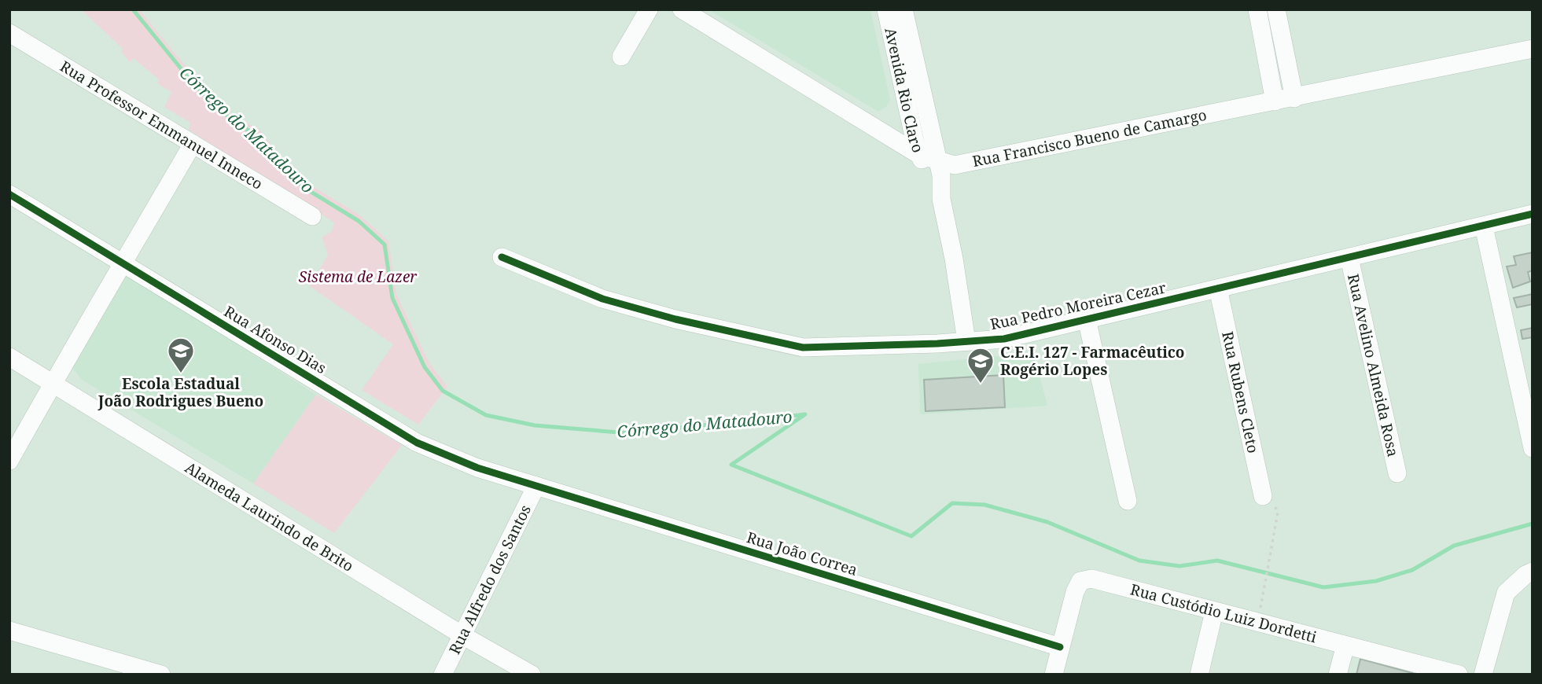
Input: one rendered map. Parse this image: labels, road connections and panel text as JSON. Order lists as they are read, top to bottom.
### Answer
{
  "streets": {
    "street": [
      "Avenida Rio Claro",
      "Rua Professor Emmanuel Inneco",
      "Rua Francisco Bueno de Camargo",
      "Rua Pedro Moreira Cezar",
      "Rua Afonso Dias",
      "Rua Avelino Almeida Rosa",
      "Rua Rubens Cleto",
      "Alameda Laurindo de Brito",
      "Rua João Correa",
      "Rua Alfredo dos Santos",
      "Rua Custódio Luiz Dordetti"
    ]
  },
  "crossings": [
    ["Avenida Rio Claro", "Rua Francisco Bueno de Camargo"],
    ["Avenida Rio Claro", "Rua Pedro Moreira Cezar"],
    ["Rua Pedro Moreira Cezar", "Rua Avelino Almeida Rosa"],
    ["Rua Pedro Moreira Cezar", "Rua Rubens Cleto"],
    ["Rua Afonso Dias", "Rua João Correa"],
    ["Rua Afonso Dias", "Rua Alfredo dos Santos"],
    ["Alameda Laurindo de Brito", "Rua Alfredo dos Santos"],
    ["Rua João Correa", "Rua Alfredo dos Santos"],
    ["Rua João Correa", "Rua Custódio Luiz Dordetti"]
  ],
  "water": ["Córrego do Matadouro"],
  "parks": ["Sistema de Lazer"],
  "places": {
    "school or university": ["Escola Estadual João Rodrigues Bueno", "C.E.I. 127 - Farmacêutico Rogério Lopes"]
  }
}
